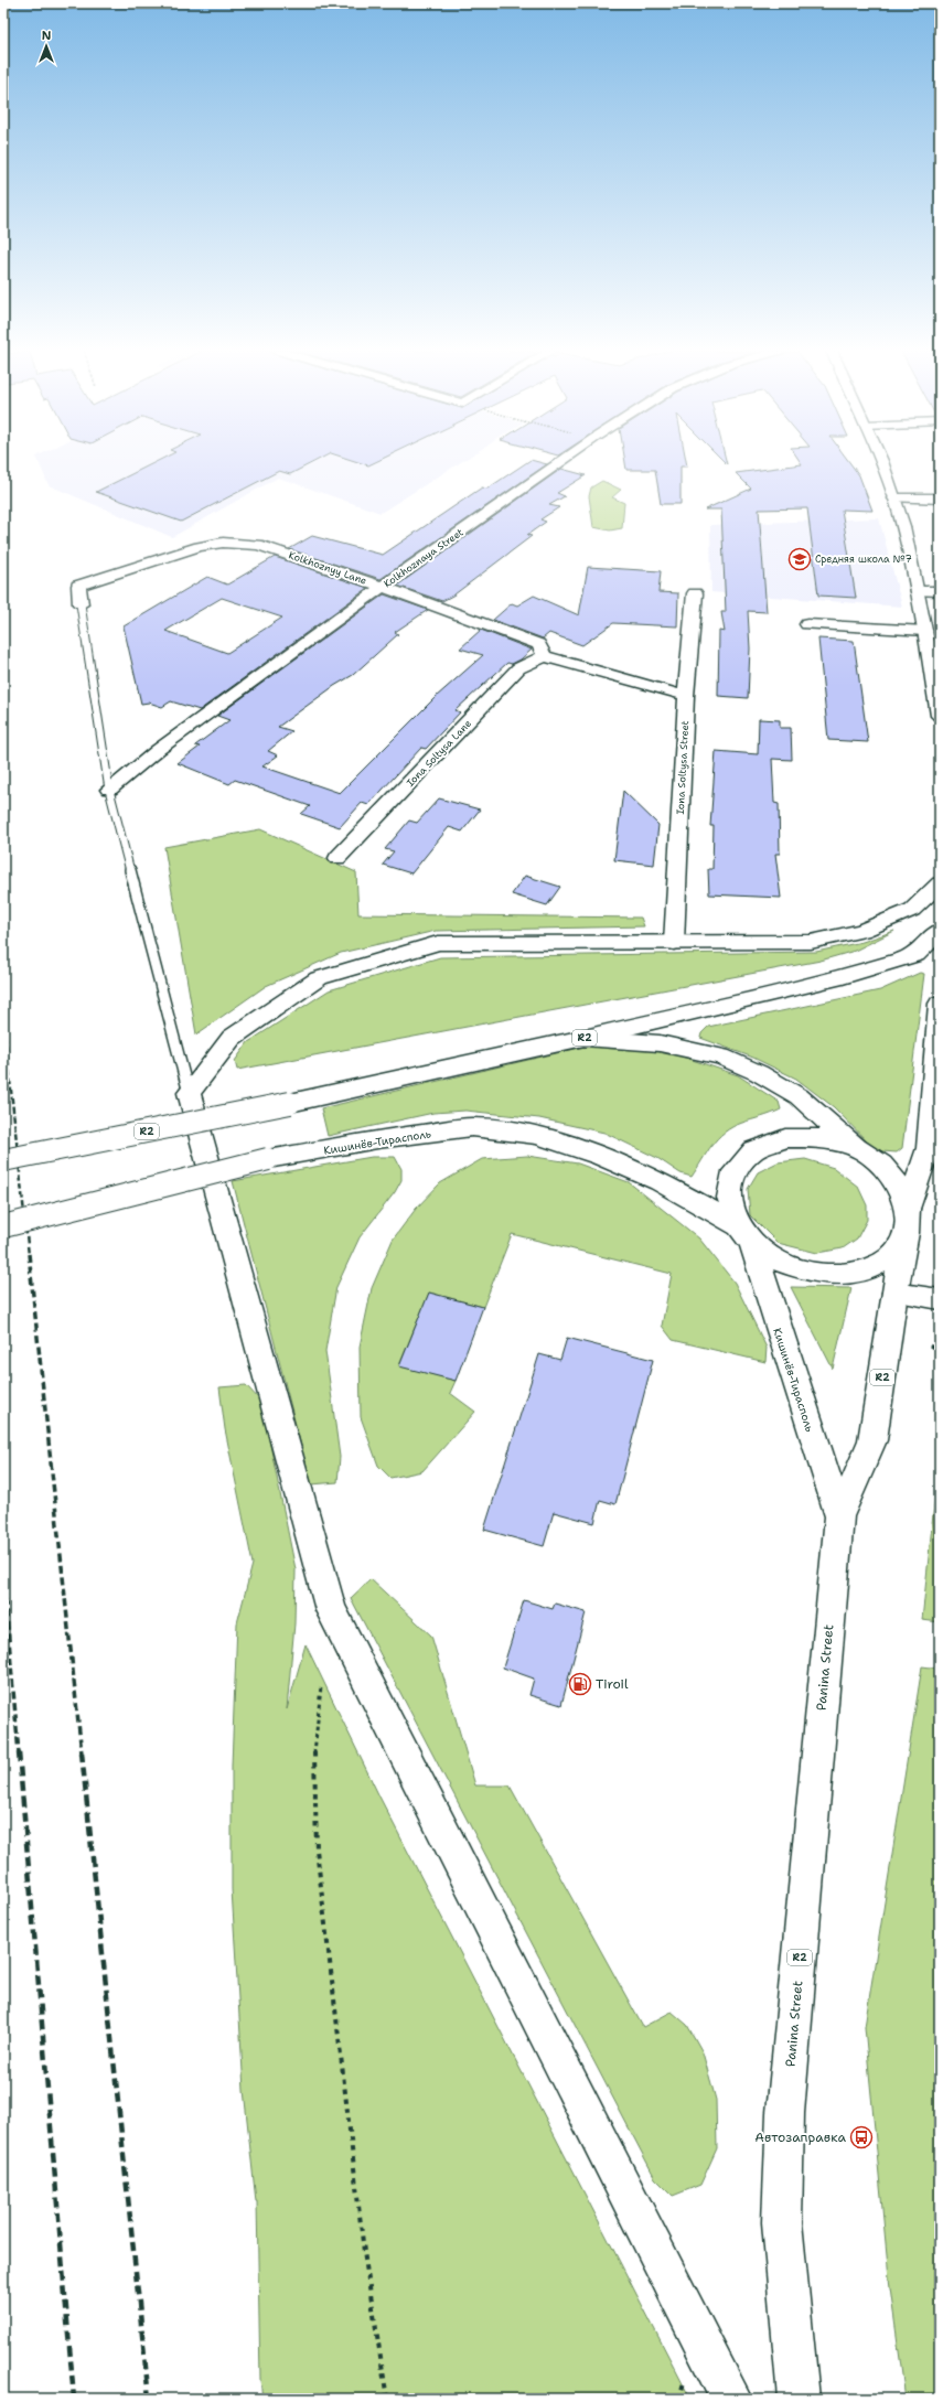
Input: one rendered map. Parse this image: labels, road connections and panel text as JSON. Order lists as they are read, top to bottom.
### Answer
{
  "streets": {
    "main road": ["R2", "Кишинёв-Тирасполь", "Panina Street"],
    "street": [
      "Kolkhoznaya Street",
      "Kolkhoznyy Lane",
      "Iona Soltysa Lane",
      "Iona Soltysa Street"
    ]
  },
  "crossings": [
    ["Kolkhoznaya Street", "Kolkhoznyy Lane"],
    ["Kolkhoznyy Lane", "Iona Soltysa Lane"],
    ["R2", "Кишинёв-Тирасполь"],
    ["R2", "Panina Street"],
    ["Кишинёв-Тирасполь", "Panina Street"]
  ],
  "places": {
    "school or university": ["Средняя школа №7"],
    "fuel station": ["Tiroil"],
    "bus stop": ["Автозаправка"]
  },
  "north": "top"
}
